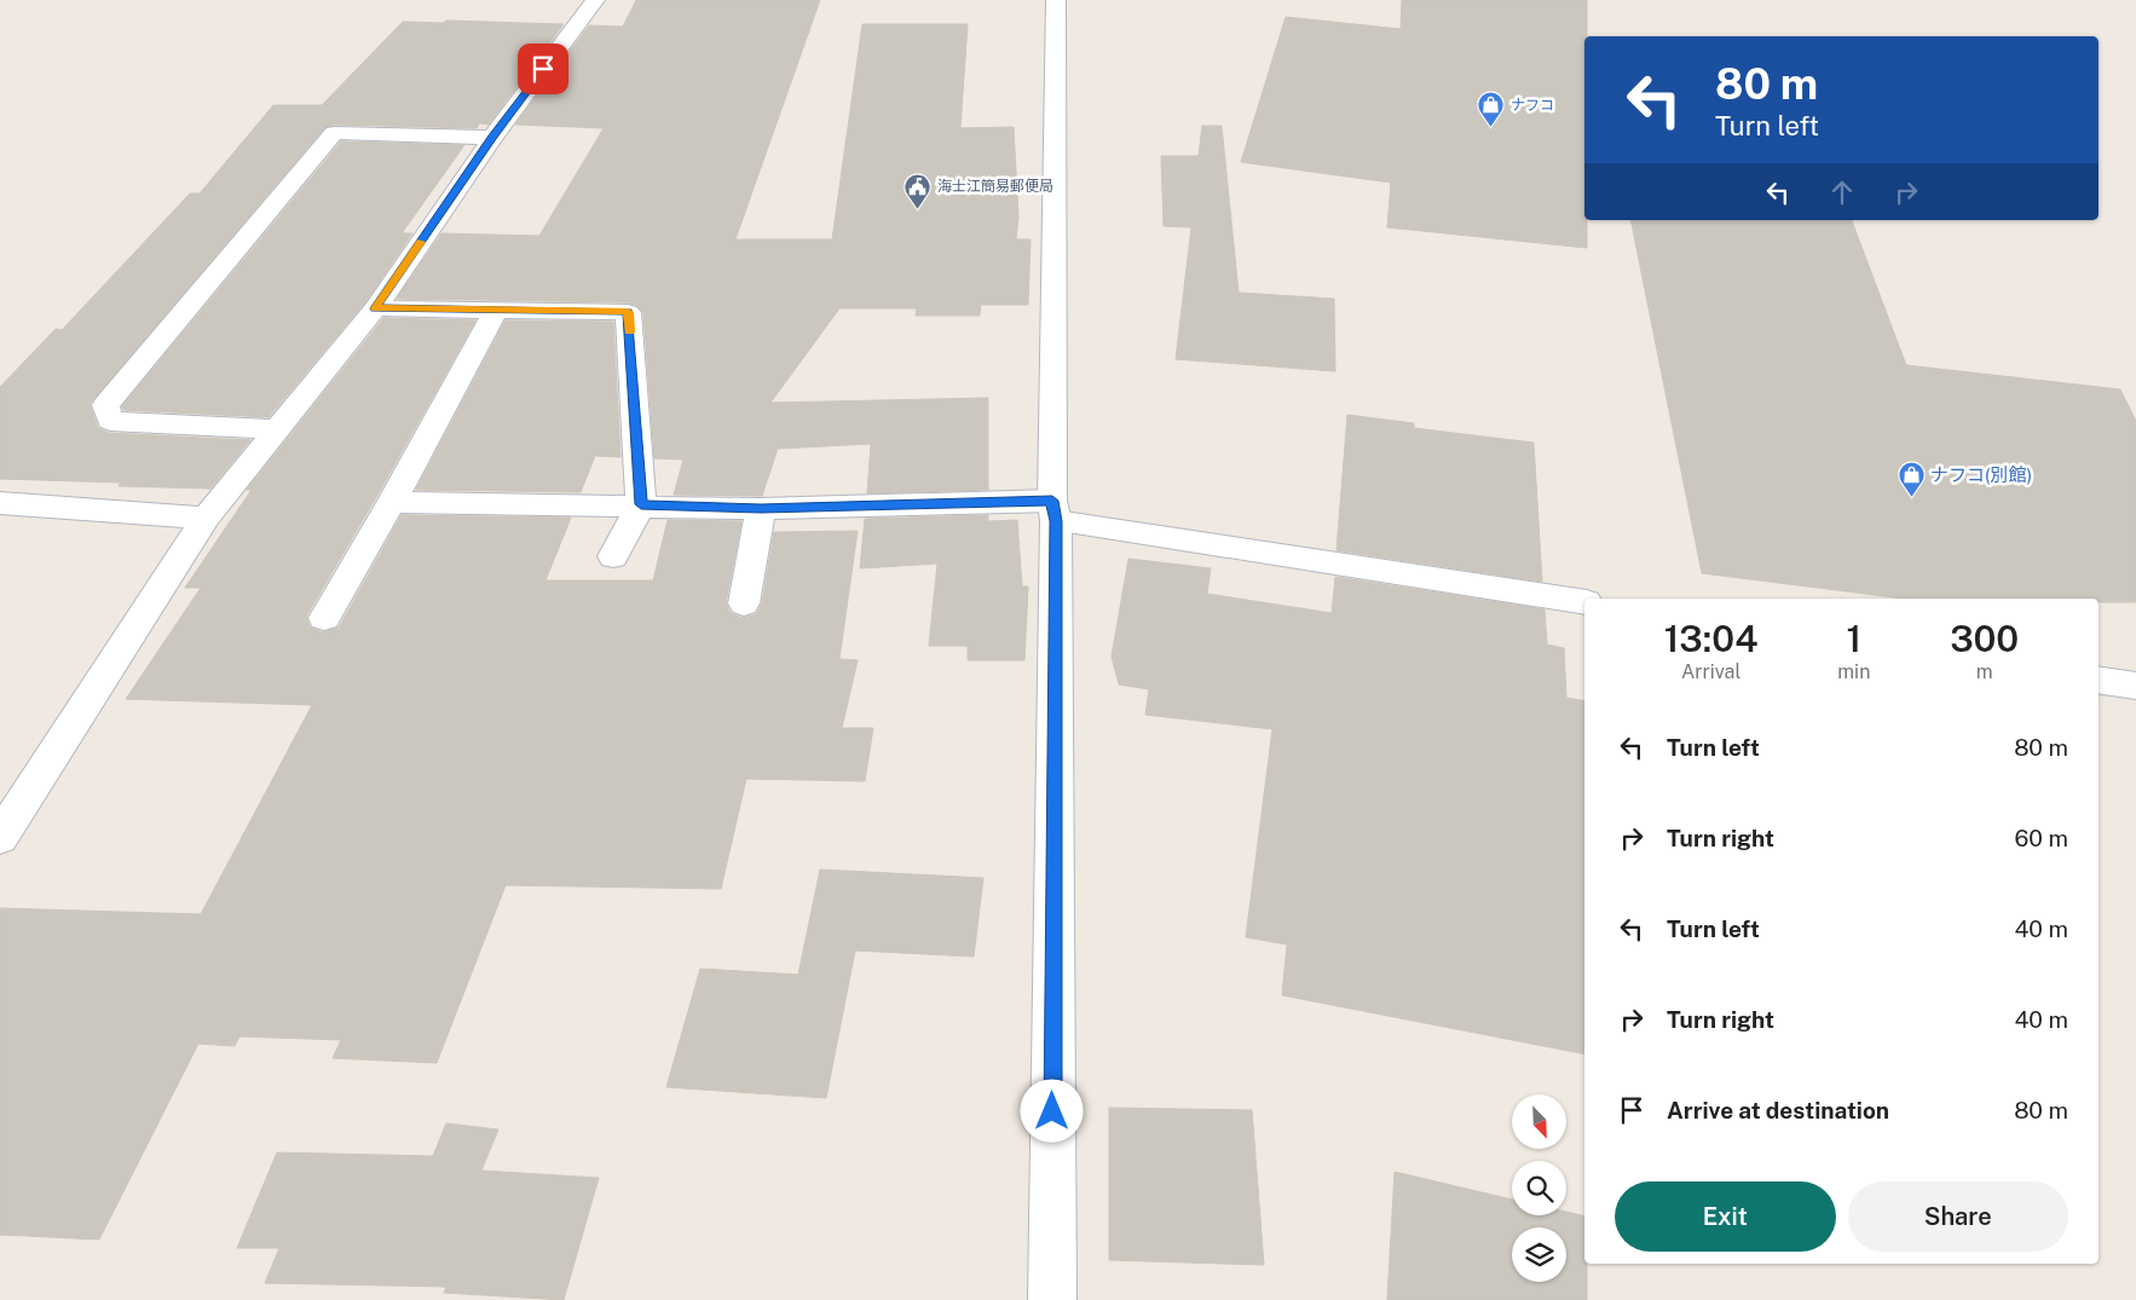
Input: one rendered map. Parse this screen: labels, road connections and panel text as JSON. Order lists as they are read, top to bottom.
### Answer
{
  "places": {
    "shop": ["ナフコ", "ナフコ(別館)"],
    "public building": ["海士江簡易郵便局"]
  },
  "north": "bottom right",
  "page": {
    "turn": ["80 m", "Turn left"],
    "eta": [
      "13:04",
      "Arrival",
      "1",
      "min",
      "300",
      "m"
    ],
    "list": [
      {
        "name": "Turn left",
        "value": "80 m"
      },
      {
        "name": "Turn right",
        "value": "60 m"
      },
      {
        "name": "Turn left",
        "value": "40 m"
      },
      {
        "name": "Turn right",
        "value": "40 m"
      },
      {
        "name": "Arrive at destination",
        "value": "80 m"
      }
    ],
    "buttons": ["Exit", "Share"]
  }
}
